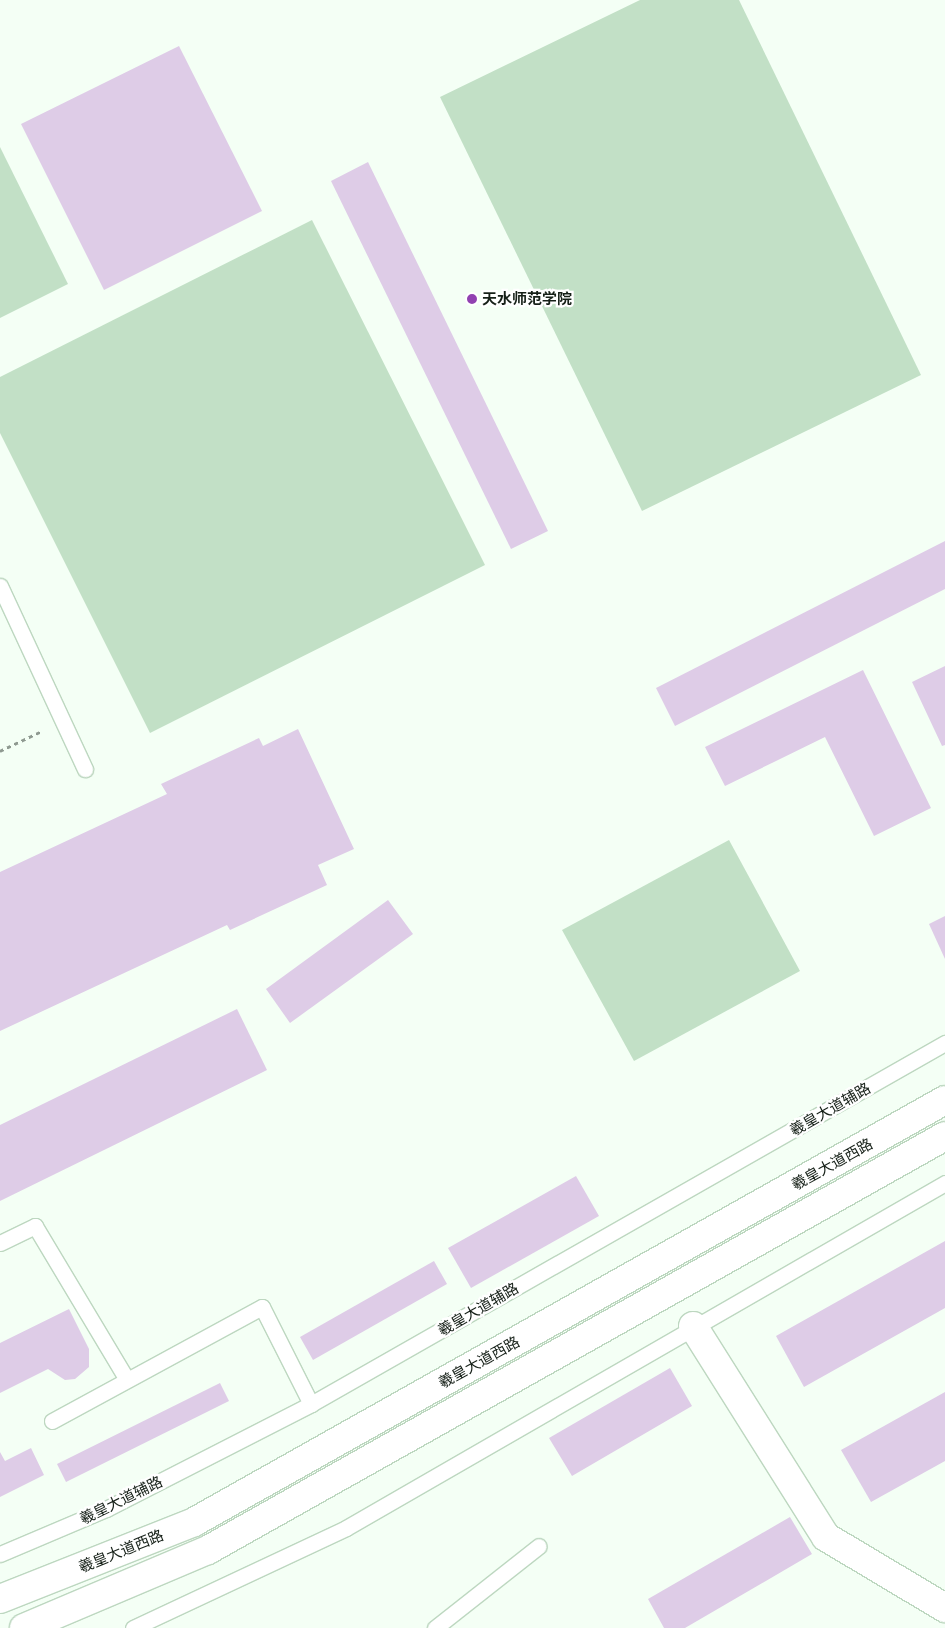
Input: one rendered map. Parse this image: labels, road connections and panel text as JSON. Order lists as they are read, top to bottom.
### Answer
{
  "streets": {
    "main road": ["羲皇大道西路"],
    "lane": ["羲皇大道辅路"]
  },
  "places": ["天水师范学院"]
}
